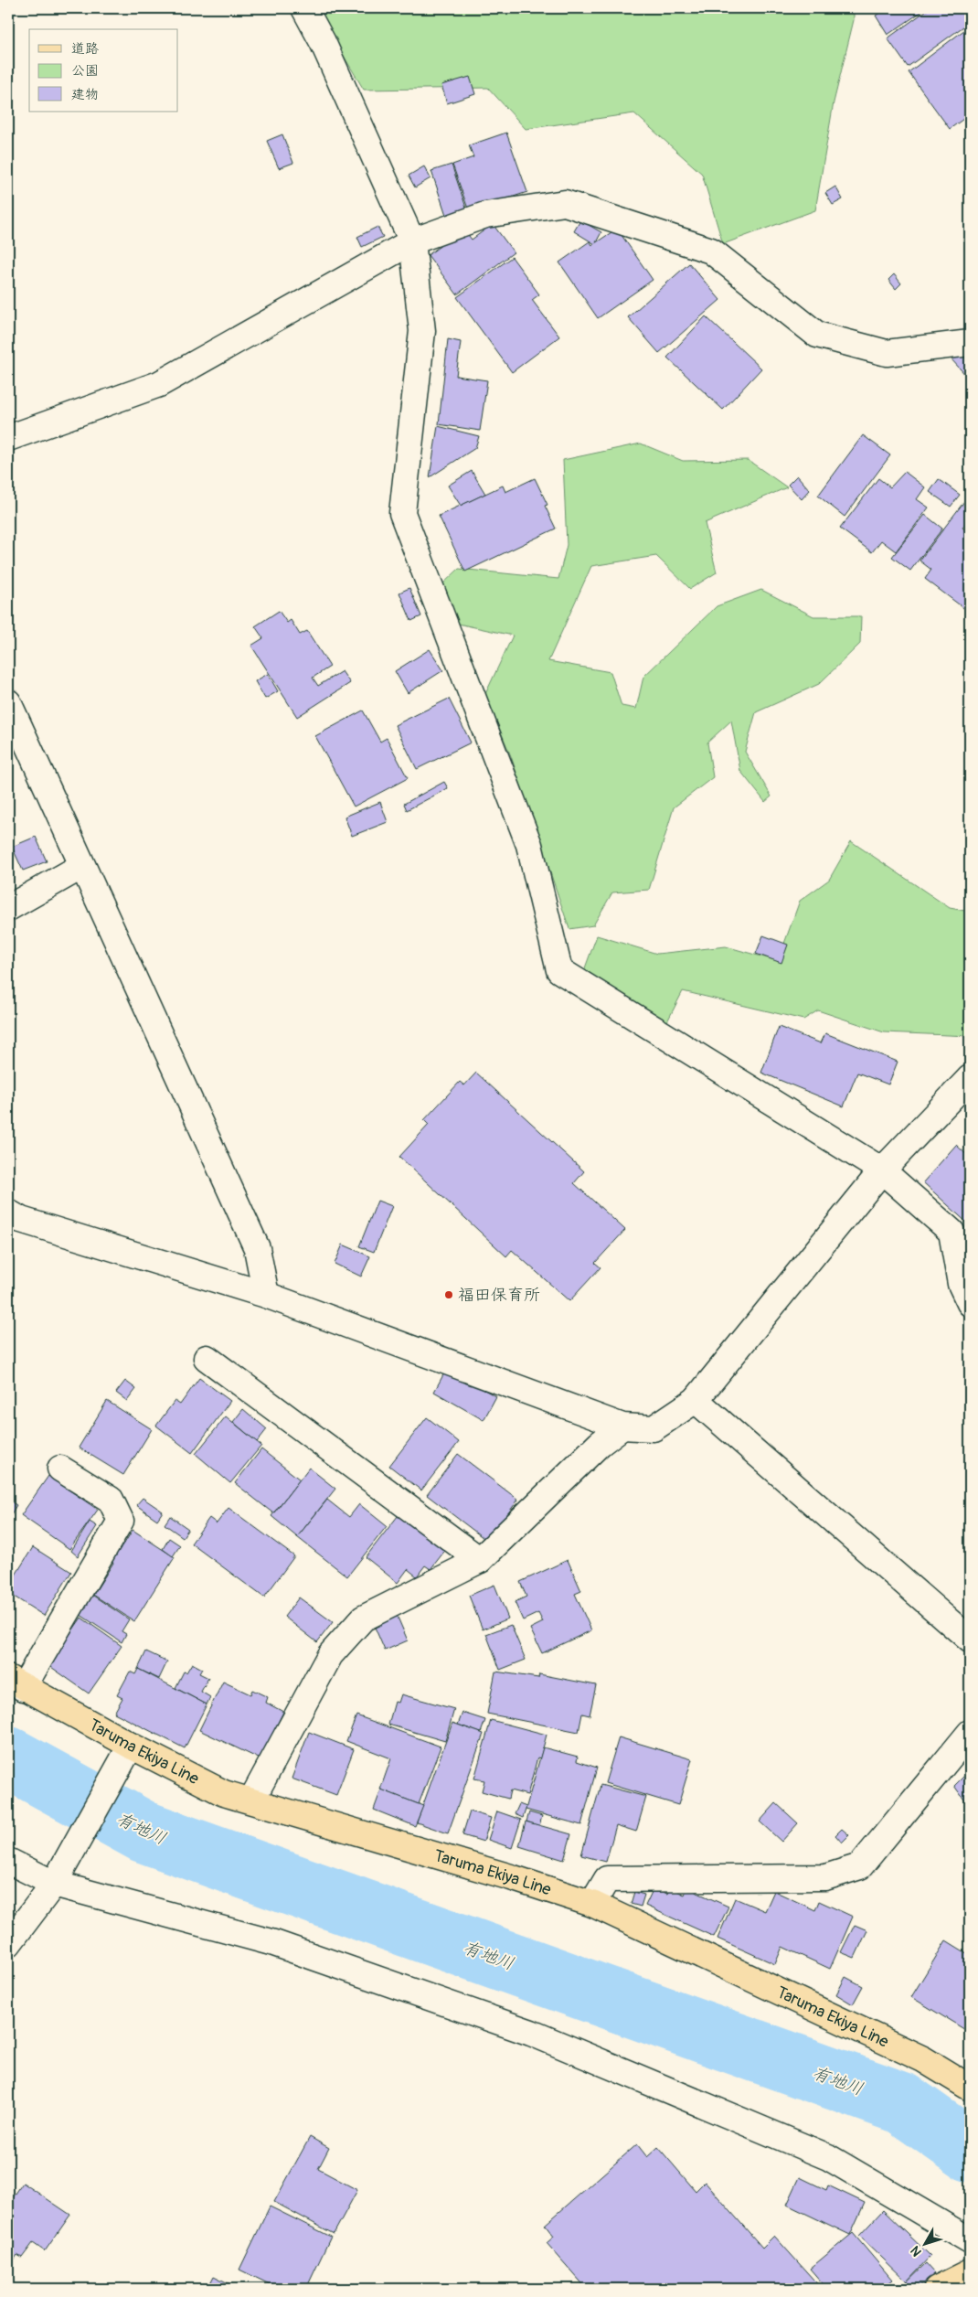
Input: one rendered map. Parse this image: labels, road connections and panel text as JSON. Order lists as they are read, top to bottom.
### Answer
{
  "streets": {
    "main road": ["Taruma Ekiya Line"]
  },
  "water": ["有地川"],
  "places": ["福田保育所"],
  "legend": ["道路", "公園", "建物"],
  "north": "bottom left"
}
